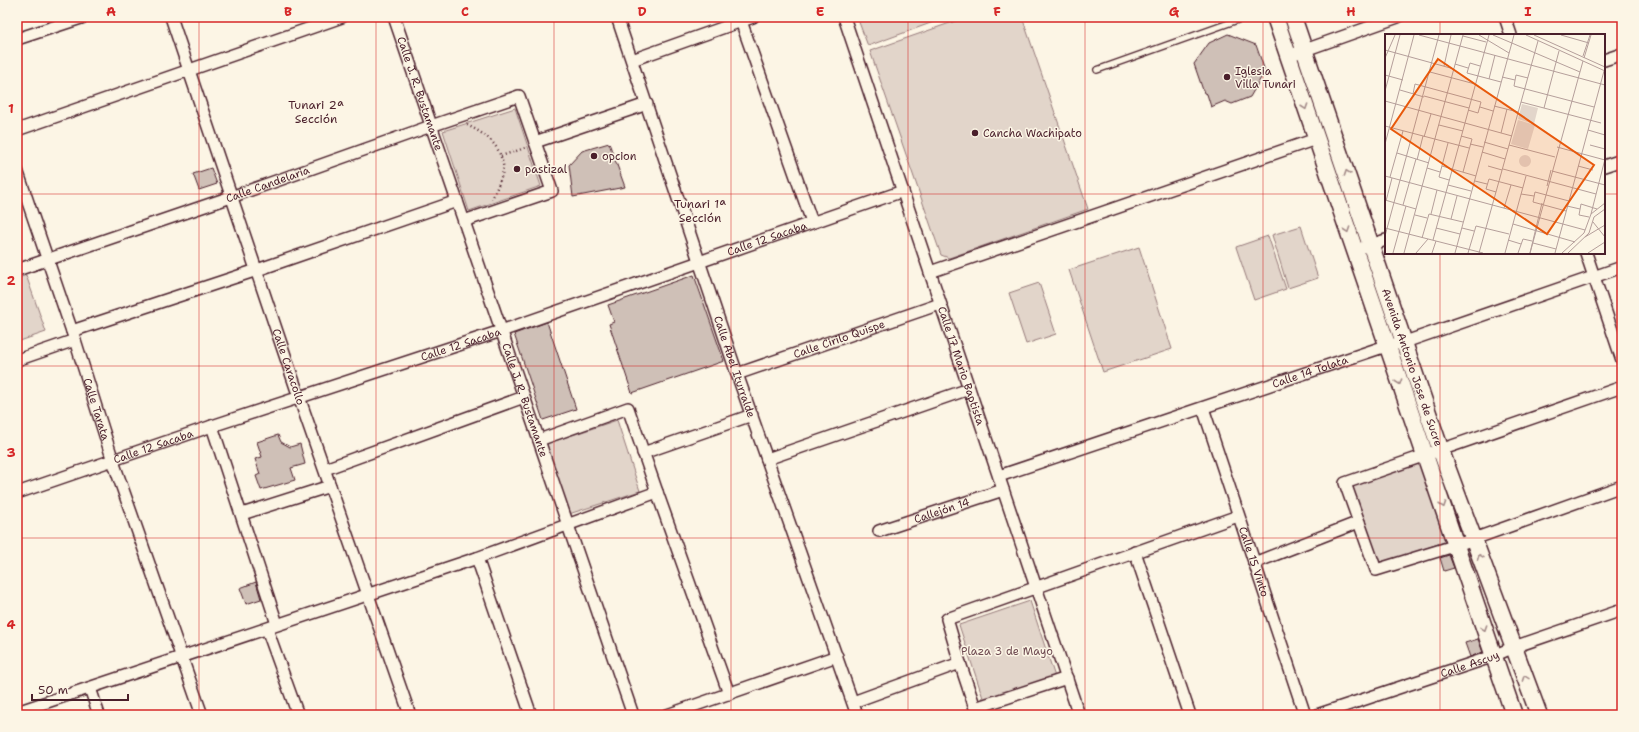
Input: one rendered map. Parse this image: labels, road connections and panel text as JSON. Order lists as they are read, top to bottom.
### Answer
{
  "streets": {
    "main road": ["Avenida Antonio Jose de Sucre"],
    "street": [
      "Calle J. R. Bustamante",
      "Calle Candelaria",
      "Calle 12 Sacaba",
      "Calle Cirilo Quispe",
      "Calle Caracollo",
      "Calle 17 Mario Baptista",
      "Calle Abel Iturralde",
      "Calle 14 Tolata",
      "Calle Tarata",
      "Callejón 14",
      "Calle 15 Vinto",
      "Calle Ascuy"
    ]
  },
  "crossings": [
    ["Calle J. R. Bustamante", "Calle Candelaria"],
    ["Calle J. R. Bustamante", "Calle 12 Sacaba"],
    ["Calle Candelaria", "Calle Caracollo"],
    ["Calle Candelaria", "Calle Tarata"],
    ["Calle 12 Sacaba", "Calle Caracollo"],
    ["Calle 12 Sacaba", "Calle 17 Mario Baptista"],
    ["Calle 12 Sacaba", "Calle Abel Iturralde"],
    ["Calle 12 Sacaba", "Calle Tarata"],
    ["Calle Cirilo Quispe", "Calle 17 Mario Baptista"],
    ["Calle Cirilo Quispe", "Calle Abel Iturralde"],
    ["Calle 17 Mario Baptista", "Calle 14 Tolata"],
    ["Calle 17 Mario Baptista", "Callejón 14"],
    ["Avenida Antonio Jose de Sucre", "Calle 14 Tolata"],
    ["Avenida Antonio Jose de Sucre", "Calle Ascuy"],
    ["Calle 14 Tolata", "Calle 15 Vinto"]
  ],
  "districts": ["Tunari 2ª Sección", "Tunari 1ª Sección"],
  "parks": ["Plaza 3 de Mayo"],
  "places": [
    "Iglesia Villa Tunari",
    "Cancha Wachipato",
    "opcion",
    "pastizal"
  ],
  "scale_bar": "50 m",
  "grid": {
    "columns": [
      "A",
      "B",
      "C",
      "D",
      "E",
      "F",
      "G",
      "H",
      "I"
    ],
    "rows": [
      "1",
      "2",
      "3",
      "4"
    ]
  }
}
